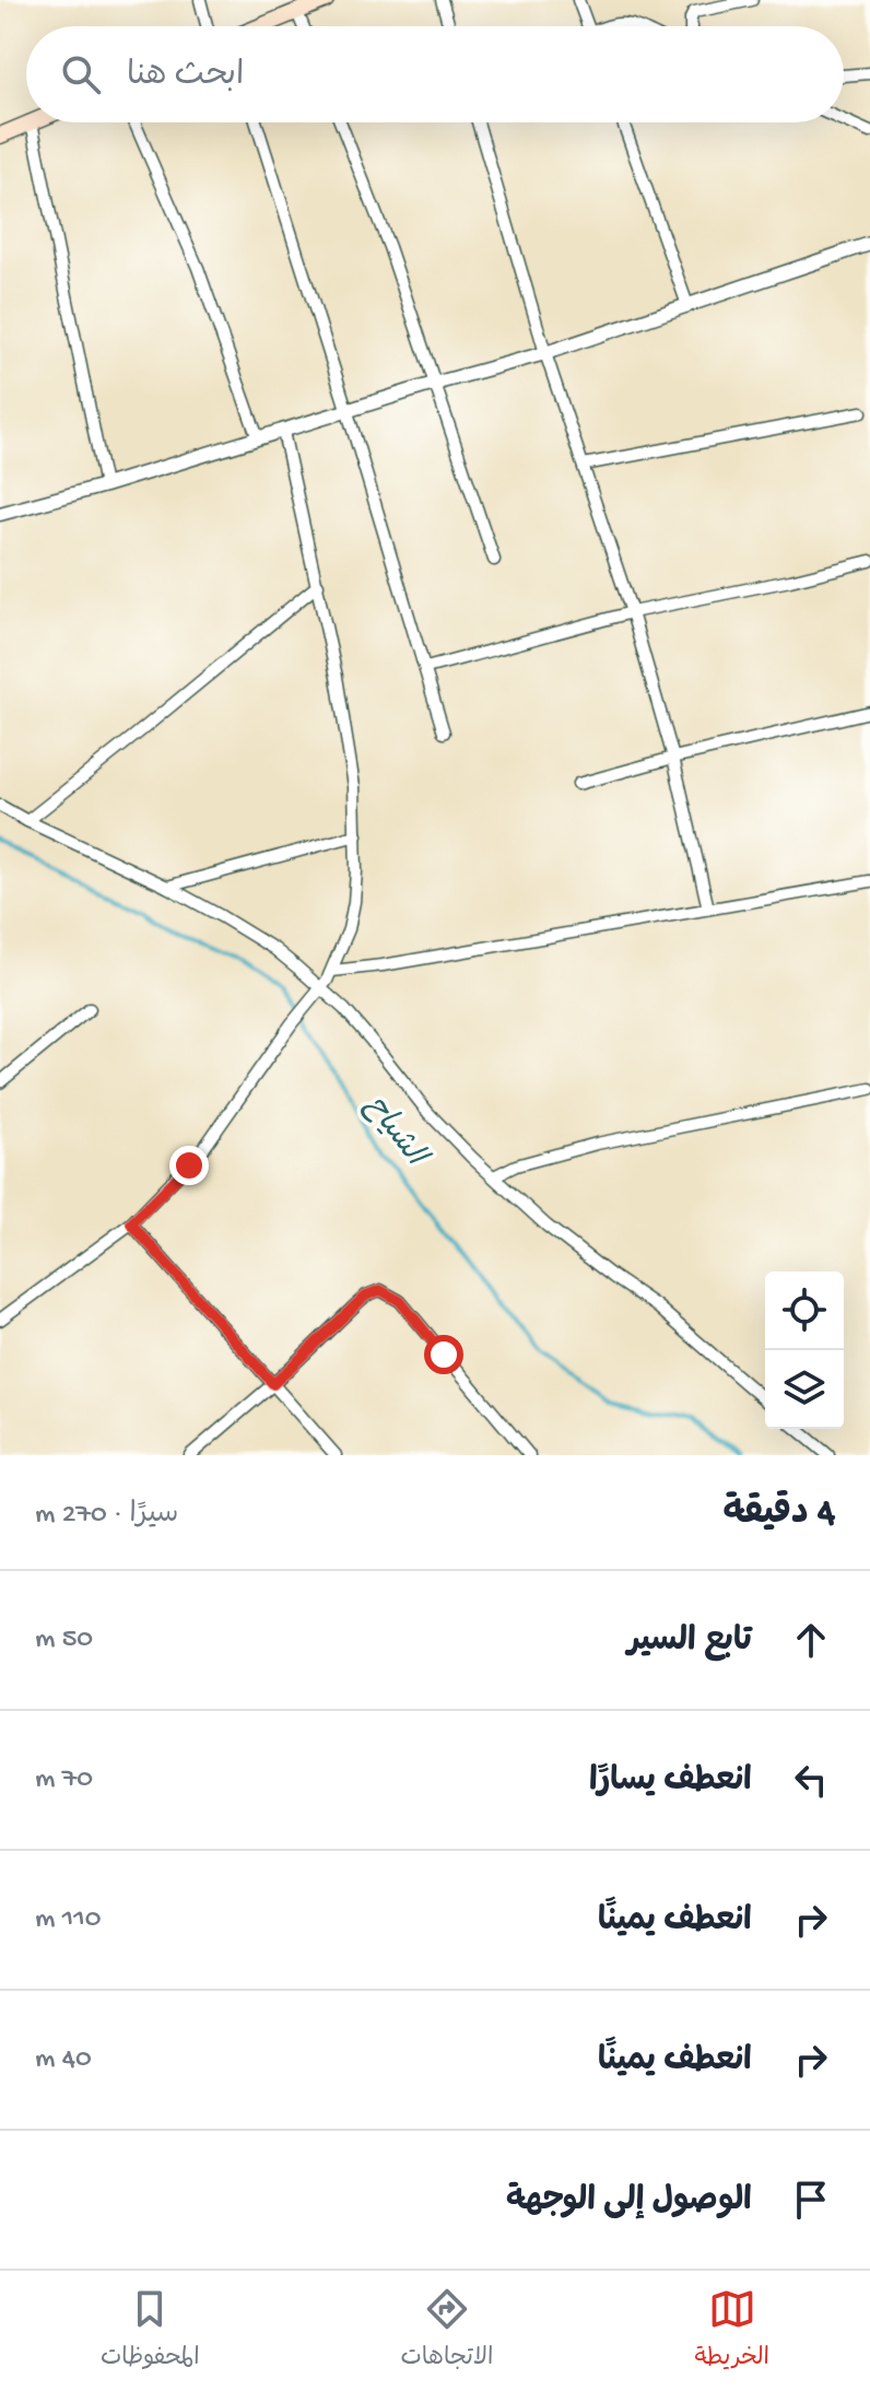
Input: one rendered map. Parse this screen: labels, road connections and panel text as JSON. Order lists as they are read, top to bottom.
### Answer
{
  "water": ["الشياح"],
  "page": {
    "search": "ابحث هنا",
    "heading": ["4 دقيقة", "سيرًا · 270 m"],
    "list": [
      ["تابع السير", "50 m"],
      ["انعطف يسارًا", "70 m"],
      ["انعطف يمينًا", "110 m"],
      ["انعطف يمينًا", "40 m"],
      "الوصول إلى الوجهة"
    ],
    "nav": ["الخريطة", "الاتجاهات", "المحفوظات"]
  }
}
